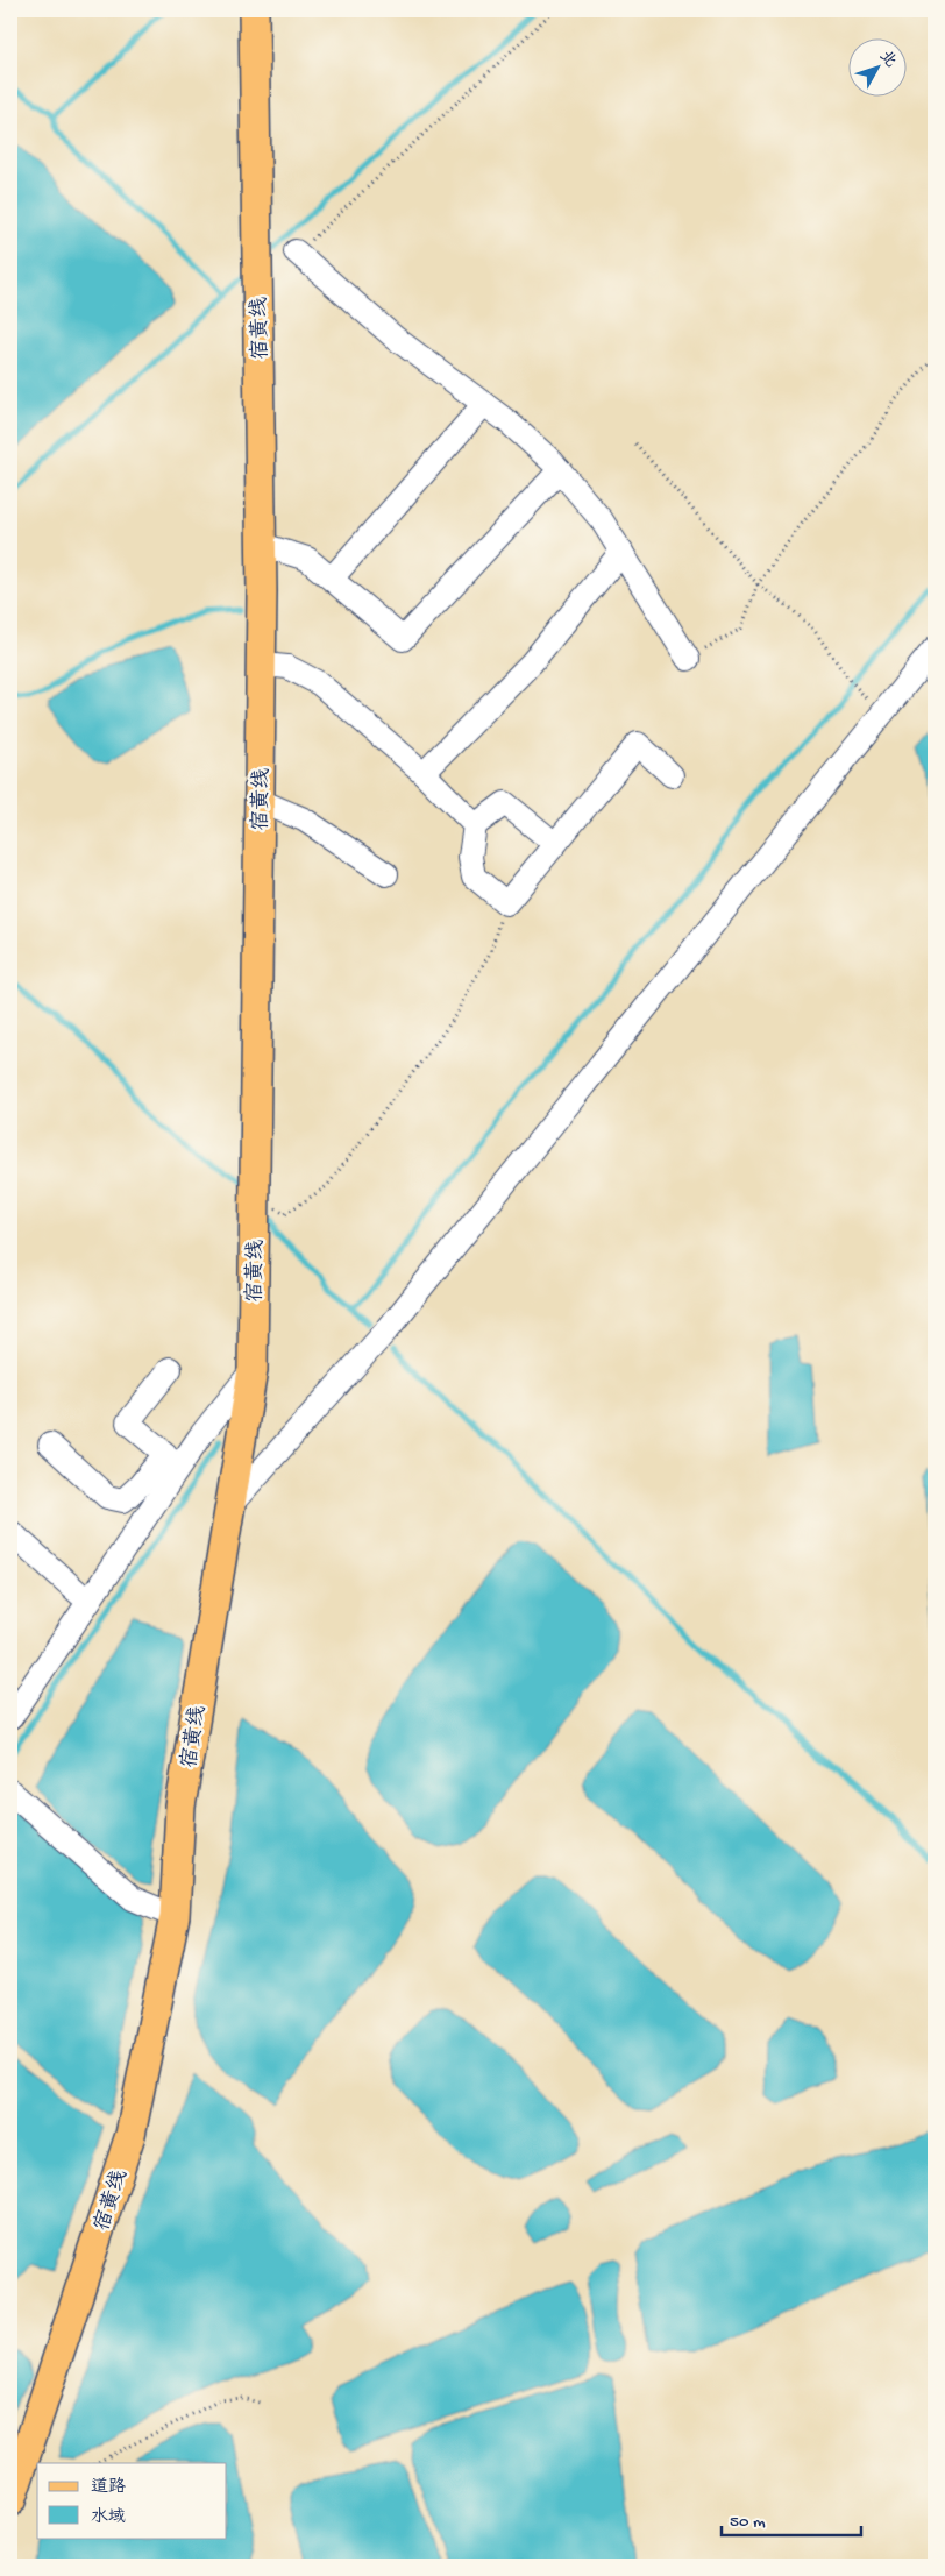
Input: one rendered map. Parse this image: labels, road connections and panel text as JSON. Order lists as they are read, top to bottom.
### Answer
{
  "streets": {
    "main road": ["宿黄线"]
  },
  "legend": ["道路", "水域"],
  "scale_bar": "50 m",
  "north": "top right"
}
